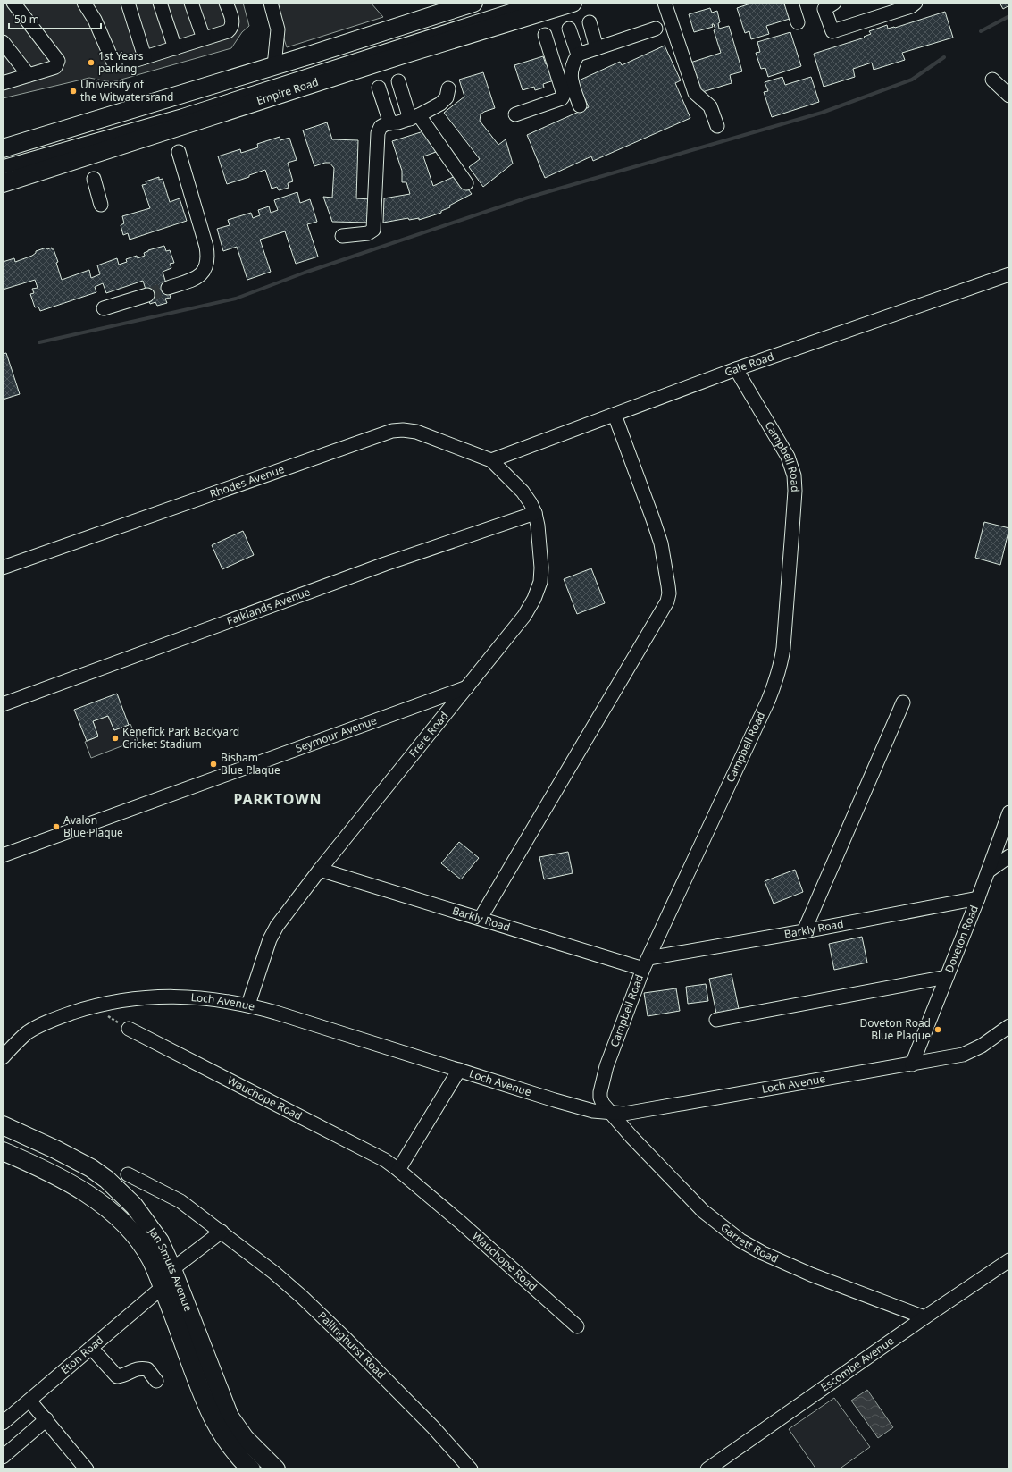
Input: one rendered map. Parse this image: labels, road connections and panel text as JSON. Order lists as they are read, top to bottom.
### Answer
{
  "streets": {
    "main road": ["Empire Road", "Jan Smuts Avenue"],
    "street": [
      "Gale Road",
      "Campbell Road",
      "Rhodes Avenue",
      "Falklands Avenue",
      "Seymour Avenue",
      "Frere Road",
      "Barkly Road",
      "Doveton Road",
      "Loch Avenue",
      "Wauchope Road",
      "Garrett Road",
      "Pallinghurst Road",
      "Eton Road",
      "Escombe Avenue"
    ]
  },
  "crossings": [
    ["Gale Road", "Campbell Road"],
    ["Gale Road", "Rhodes Avenue"],
    ["Gale Road", "Frere Road"],
    ["Campbell Road", "Barkly Road"],
    ["Campbell Road", "Loch Avenue"],
    ["Campbell Road", "Garrett Road"],
    ["Rhodes Avenue", "Frere Road"],
    ["Falklands Avenue", "Frere Road"],
    ["Seymour Avenue", "Frere Road"],
    ["Frere Road", "Barkly Road"],
    ["Frere Road", "Loch Avenue"],
    ["Barkly Road", "Doveton Road"],
    ["Doveton Road", "Loch Avenue"],
    ["Loch Avenue", "Garrett Road"],
    ["Garrett Road", "Escombe Avenue"],
    ["Jan Smuts Avenue", "Eton Road"]
  ],
  "districts": ["PARKTOWN"],
  "places": [
    "1st Years parking",
    "University of the Witwatersrand",
    "Kenefick Park Backyard Cricket Stadium",
    "Bisham Blue Plaque",
    "Avalon Blue Plaque",
    "Doveton Road Blue Plaque"
  ],
  "scale_bar": "50 m"
}
